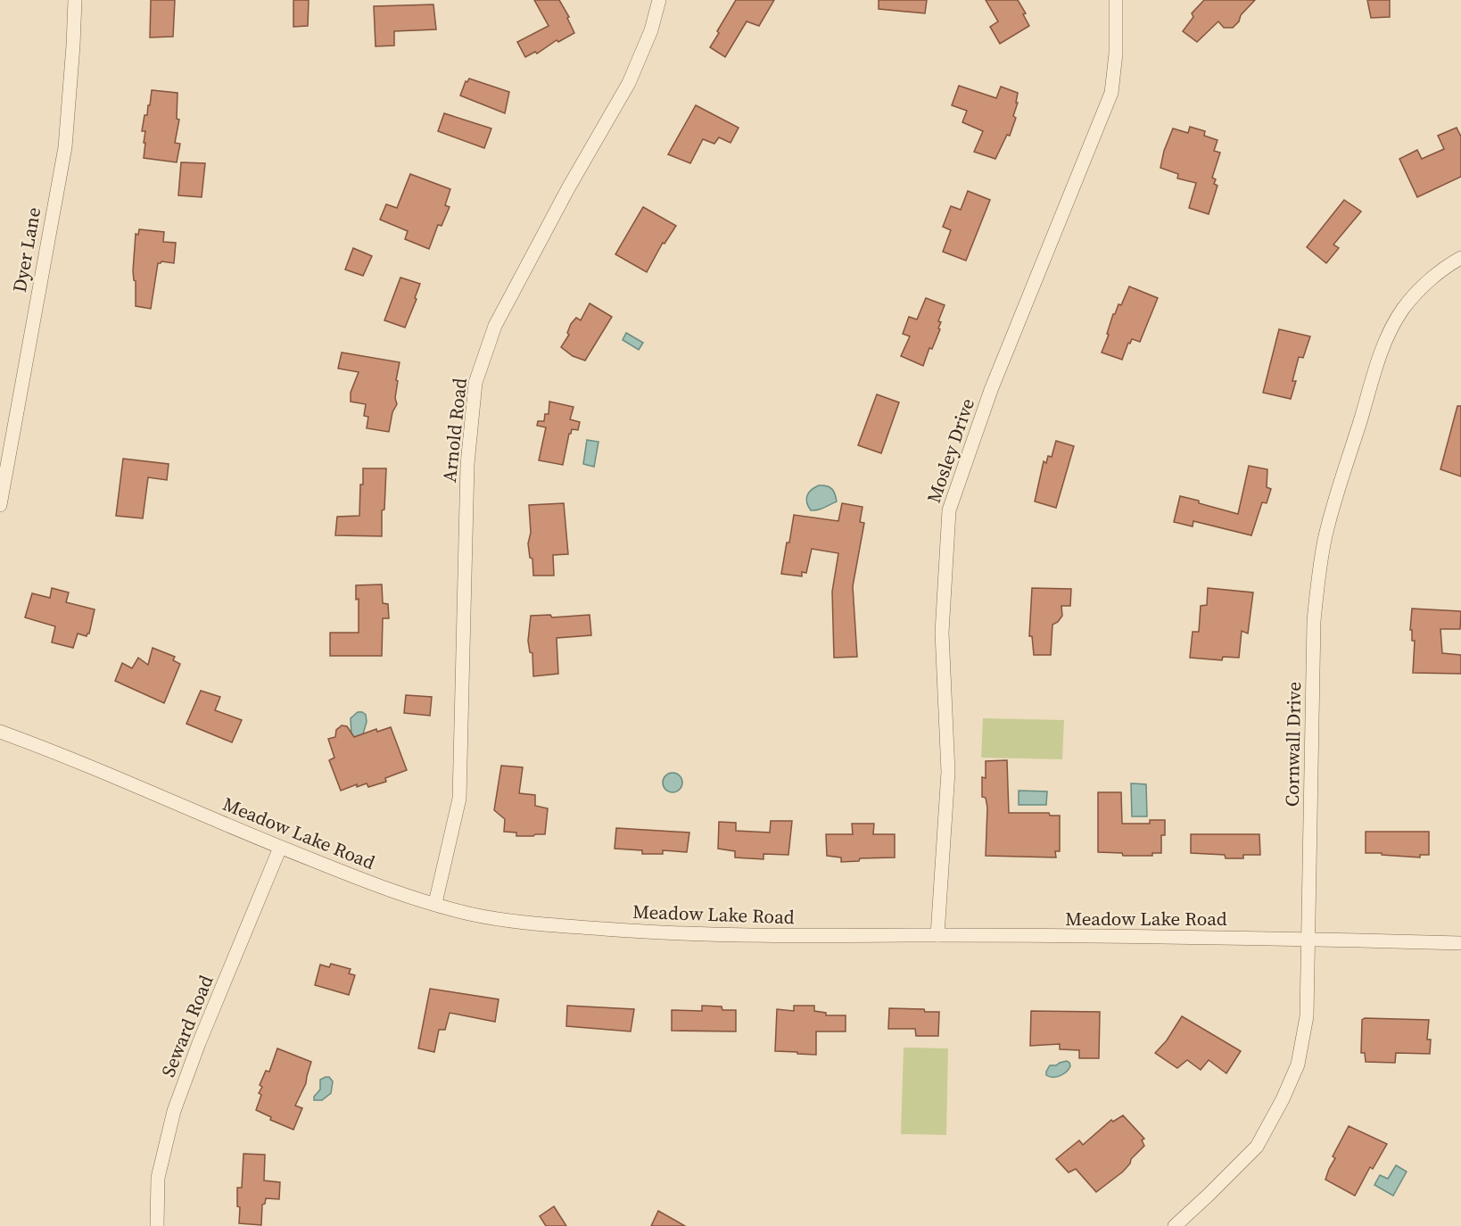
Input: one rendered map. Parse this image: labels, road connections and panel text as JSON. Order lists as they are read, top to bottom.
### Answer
{
  "streets": {
    "street": [
      "Dyer Lane",
      "Arnold Road",
      "Mosley Drive",
      "Cornwall Drive",
      "Meadow Lake Road",
      "Seward Road"
    ]
  },
  "crossings": [
    ["Arnold Road", "Meadow Lake Road"],
    ["Mosley Drive", "Meadow Lake Road"],
    ["Cornwall Drive", "Meadow Lake Road"],
    ["Meadow Lake Road", "Seward Road"]
  ]
}
